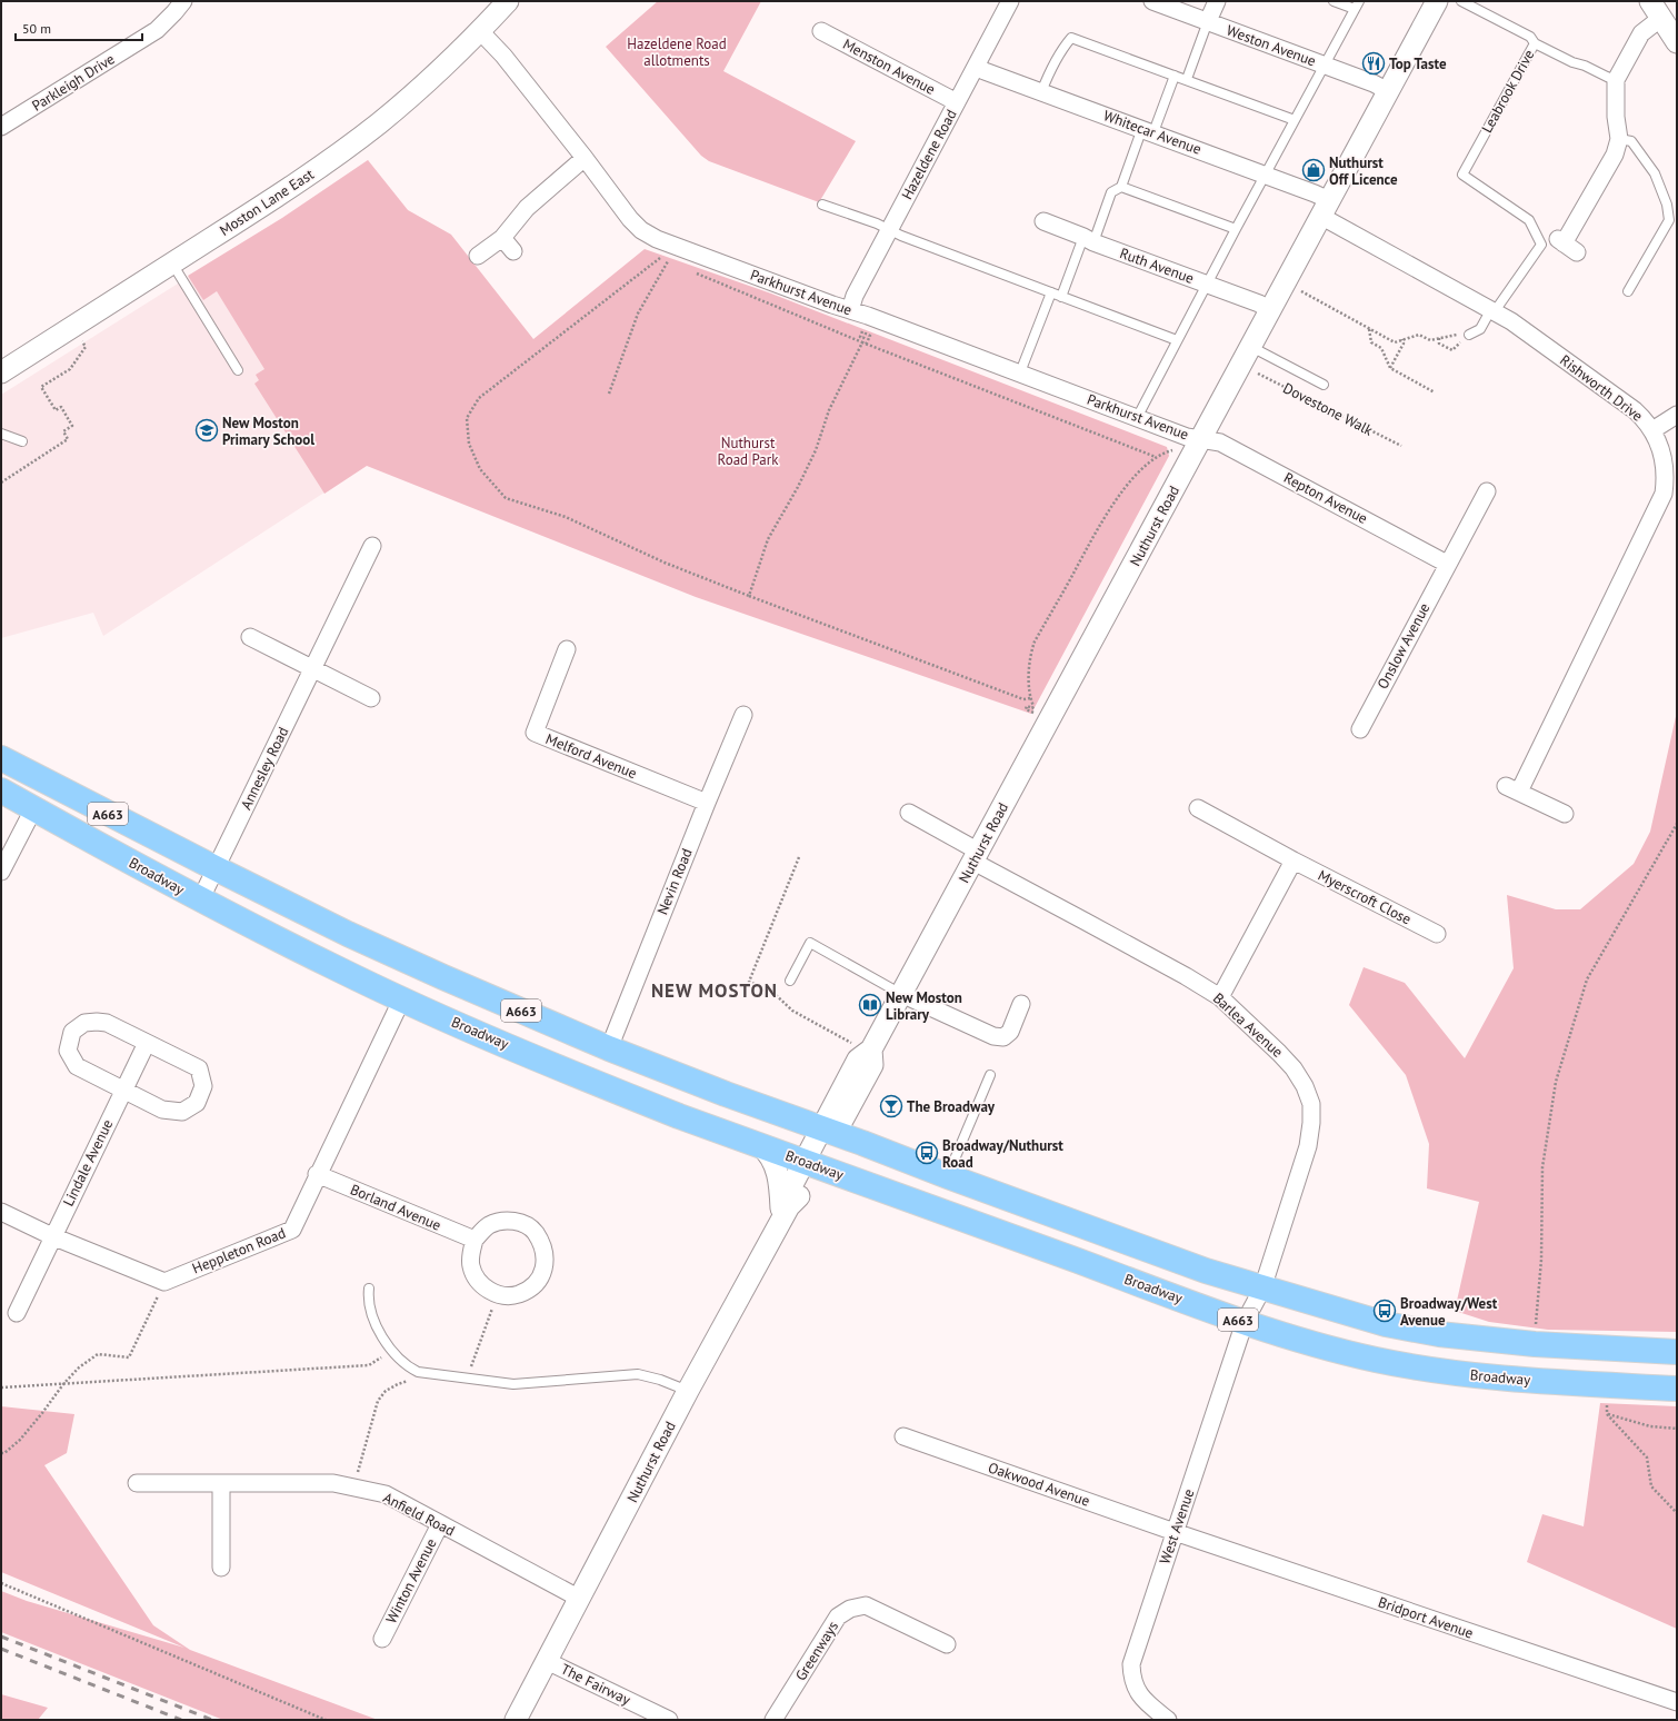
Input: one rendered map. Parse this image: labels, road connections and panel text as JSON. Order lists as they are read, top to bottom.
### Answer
{
  "streets": {
    "highway": ["A663", "Broadway"],
    "street": [
      "Weston Avenue",
      "Menston Avenue",
      "Parkleigh Drive",
      "Whitecar Avenue",
      "Hazeldene Road",
      "Moston Lane East",
      "Ruth Avenue",
      "Parkhurst Avenue",
      "Rishworth Drive",
      "Repton Avenue",
      "Nuthurst Road",
      "Onslow Avenue",
      "Melford Avenue",
      "Annesley Road",
      "Nevin Road",
      "Myerscroft Close",
      "Barlea Avenue",
      "Lindale Avenue",
      "Borland Avenue",
      "Heppleton Road",
      "Oakwood Avenue",
      "Anfield Road",
      "West Avenue",
      "Winton Avenue",
      "Bridport Avenue",
      "Greenways",
      "The Fairway"
    ],
    "lane": ["Leabrook Drive", "Dovestone Walk"]
  },
  "crossings": [
    ["Weston Avenue", "Nuthurst Road"],
    ["Menston Avenue", "Hazeldene Road"],
    ["Leabrook Drive", "Rishworth Drive"],
    ["Whitecar Avenue", "Hazeldene Road"],
    ["Whitecar Avenue", "Rishworth Drive"],
    ["Whitecar Avenue", "Nuthurst Road"],
    ["Hazeldene Road", "Parkhurst Avenue"],
    ["Moston Lane East", "Parkhurst Avenue"],
    ["Ruth Avenue", "Nuthurst Road"],
    ["Parkhurst Avenue", "Repton Avenue"],
    ["Parkhurst Avenue", "Nuthurst Road"],
    ["Rishworth Drive", "Nuthurst Road"],
    ["Dovestone Walk", "Nuthurst Road"],
    ["Repton Avenue", "Nuthurst Road"],
    ["Repton Avenue", "Onslow Avenue"],
    ["Nuthurst Road", "A663"],
    ["Nuthurst Road", "Broadway"],
    ["Nuthurst Road", "Barlea Avenue"],
    ["Nuthurst Road", "Anfield Road"],
    ["Nuthurst Road", "The Fairway"],
    ["Melford Avenue", "Nevin Road"],
    ["Annesley Road", "A663"],
    ["Annesley Road", "Broadway"],
    ["A663", "Nevin Road"],
    ["A663", "Barlea Avenue"],
    ["Broadway", "Barlea Avenue"],
    ["Broadway", "Heppleton Road"],
    ["Broadway", "West Avenue"],
    ["Barlea Avenue", "West Avenue"],
    ["Borland Avenue", "Heppleton Road"],
    ["Oakwood Avenue", "West Avenue"],
    ["Oakwood Avenue", "Bridport Avenue"],
    ["Anfield Road", "Winton Avenue"],
    ["West Avenue", "Bridport Avenue"]
  ],
  "districts": ["NEW MOSTON"],
  "parks": ["Hazeldene Road allotments", "Nuthurst Road Park"],
  "places": {
    "restaurant": ["Top Taste"],
    "shop": ["Nuthurst Off Licence"],
    "school or university": ["New Moston Primary School"],
    "library": ["New Moston Library"],
    "bar": ["The Broadway"],
    "bus stop": ["Broadway/Nuthurst Road", "Broadway/West Avenue"]
  },
  "scale_bar": "50 m"
}
